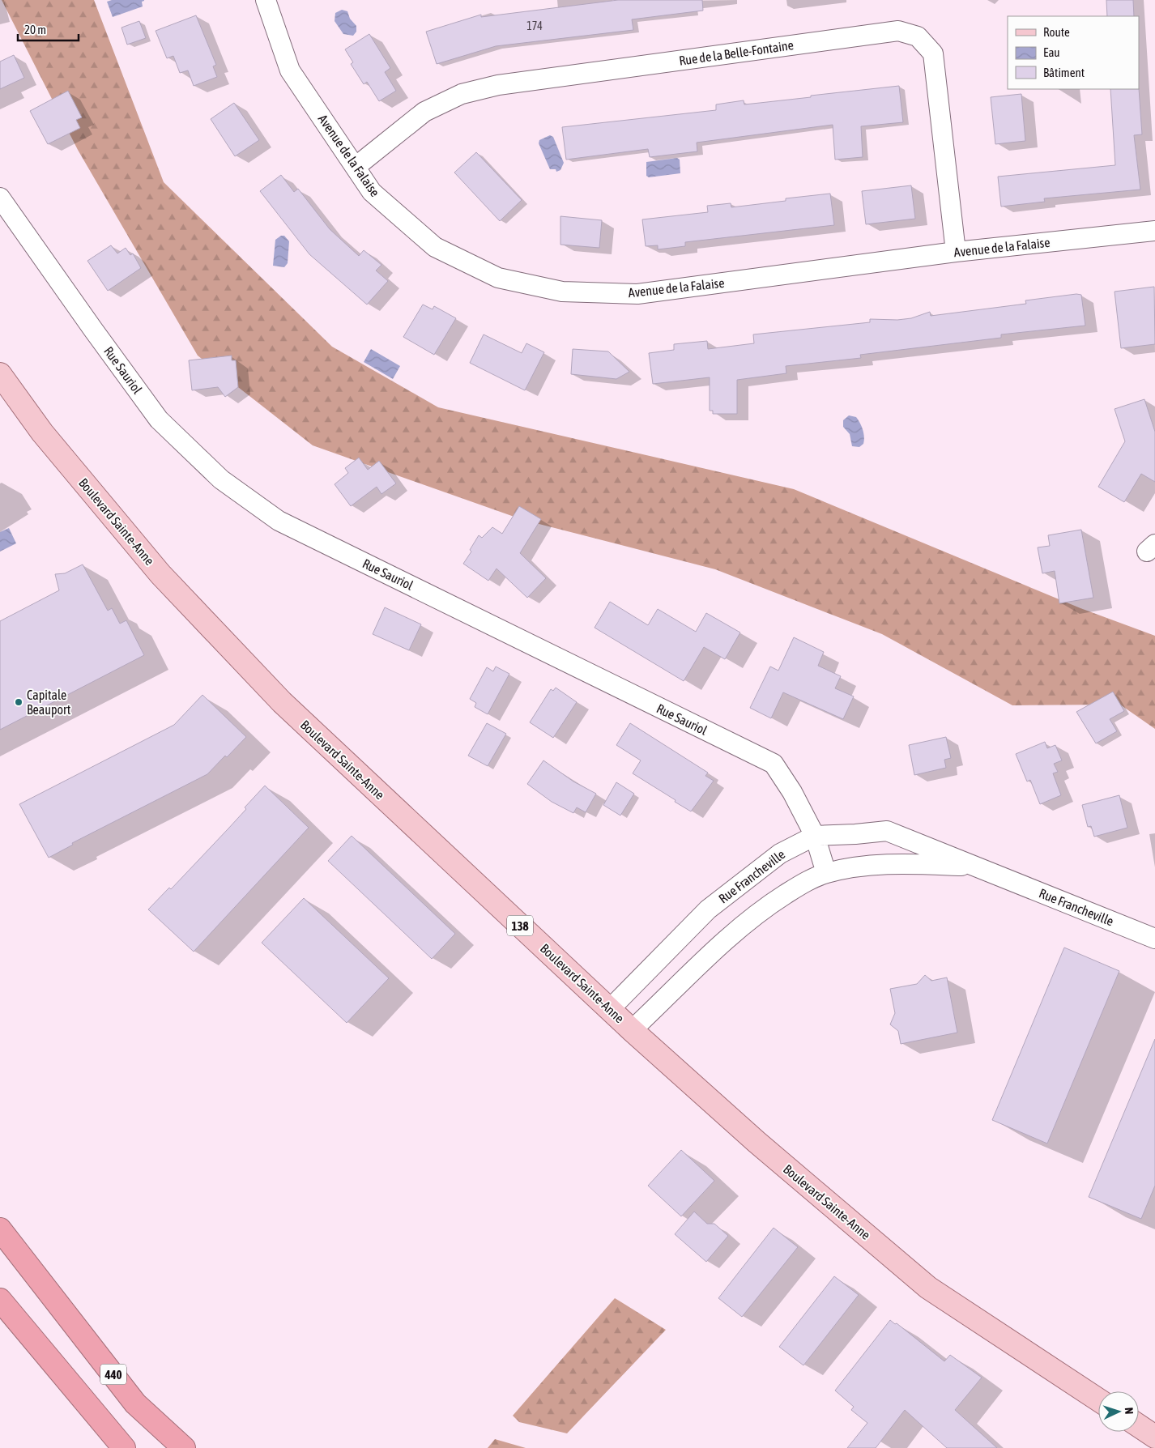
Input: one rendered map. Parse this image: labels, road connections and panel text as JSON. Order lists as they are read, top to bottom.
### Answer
{
  "streets": {
    "highway": ["440"],
    "main road": ["Boulevard Sainte-Anne", "138"],
    "street": [
      "Rue de la Belle-Fontaine",
      "Avenue de la Falaise",
      "Rue Sauriol",
      "Rue Francheville"
    ]
  },
  "crossings": [
    ["Rue de la Belle-Fontaine", "Avenue de la Falaise"],
    ["Rue Sauriol", "Rue Francheville"],
    ["Boulevard Sainte-Anne", "Rue Francheville"]
  ],
  "places": ["Capitale Beauport"],
  "house_numbers": ["174"],
  "legend": ["Route", "Eau", "Bâtiment"],
  "scale_bar": "20 m",
  "north": "right"
}
